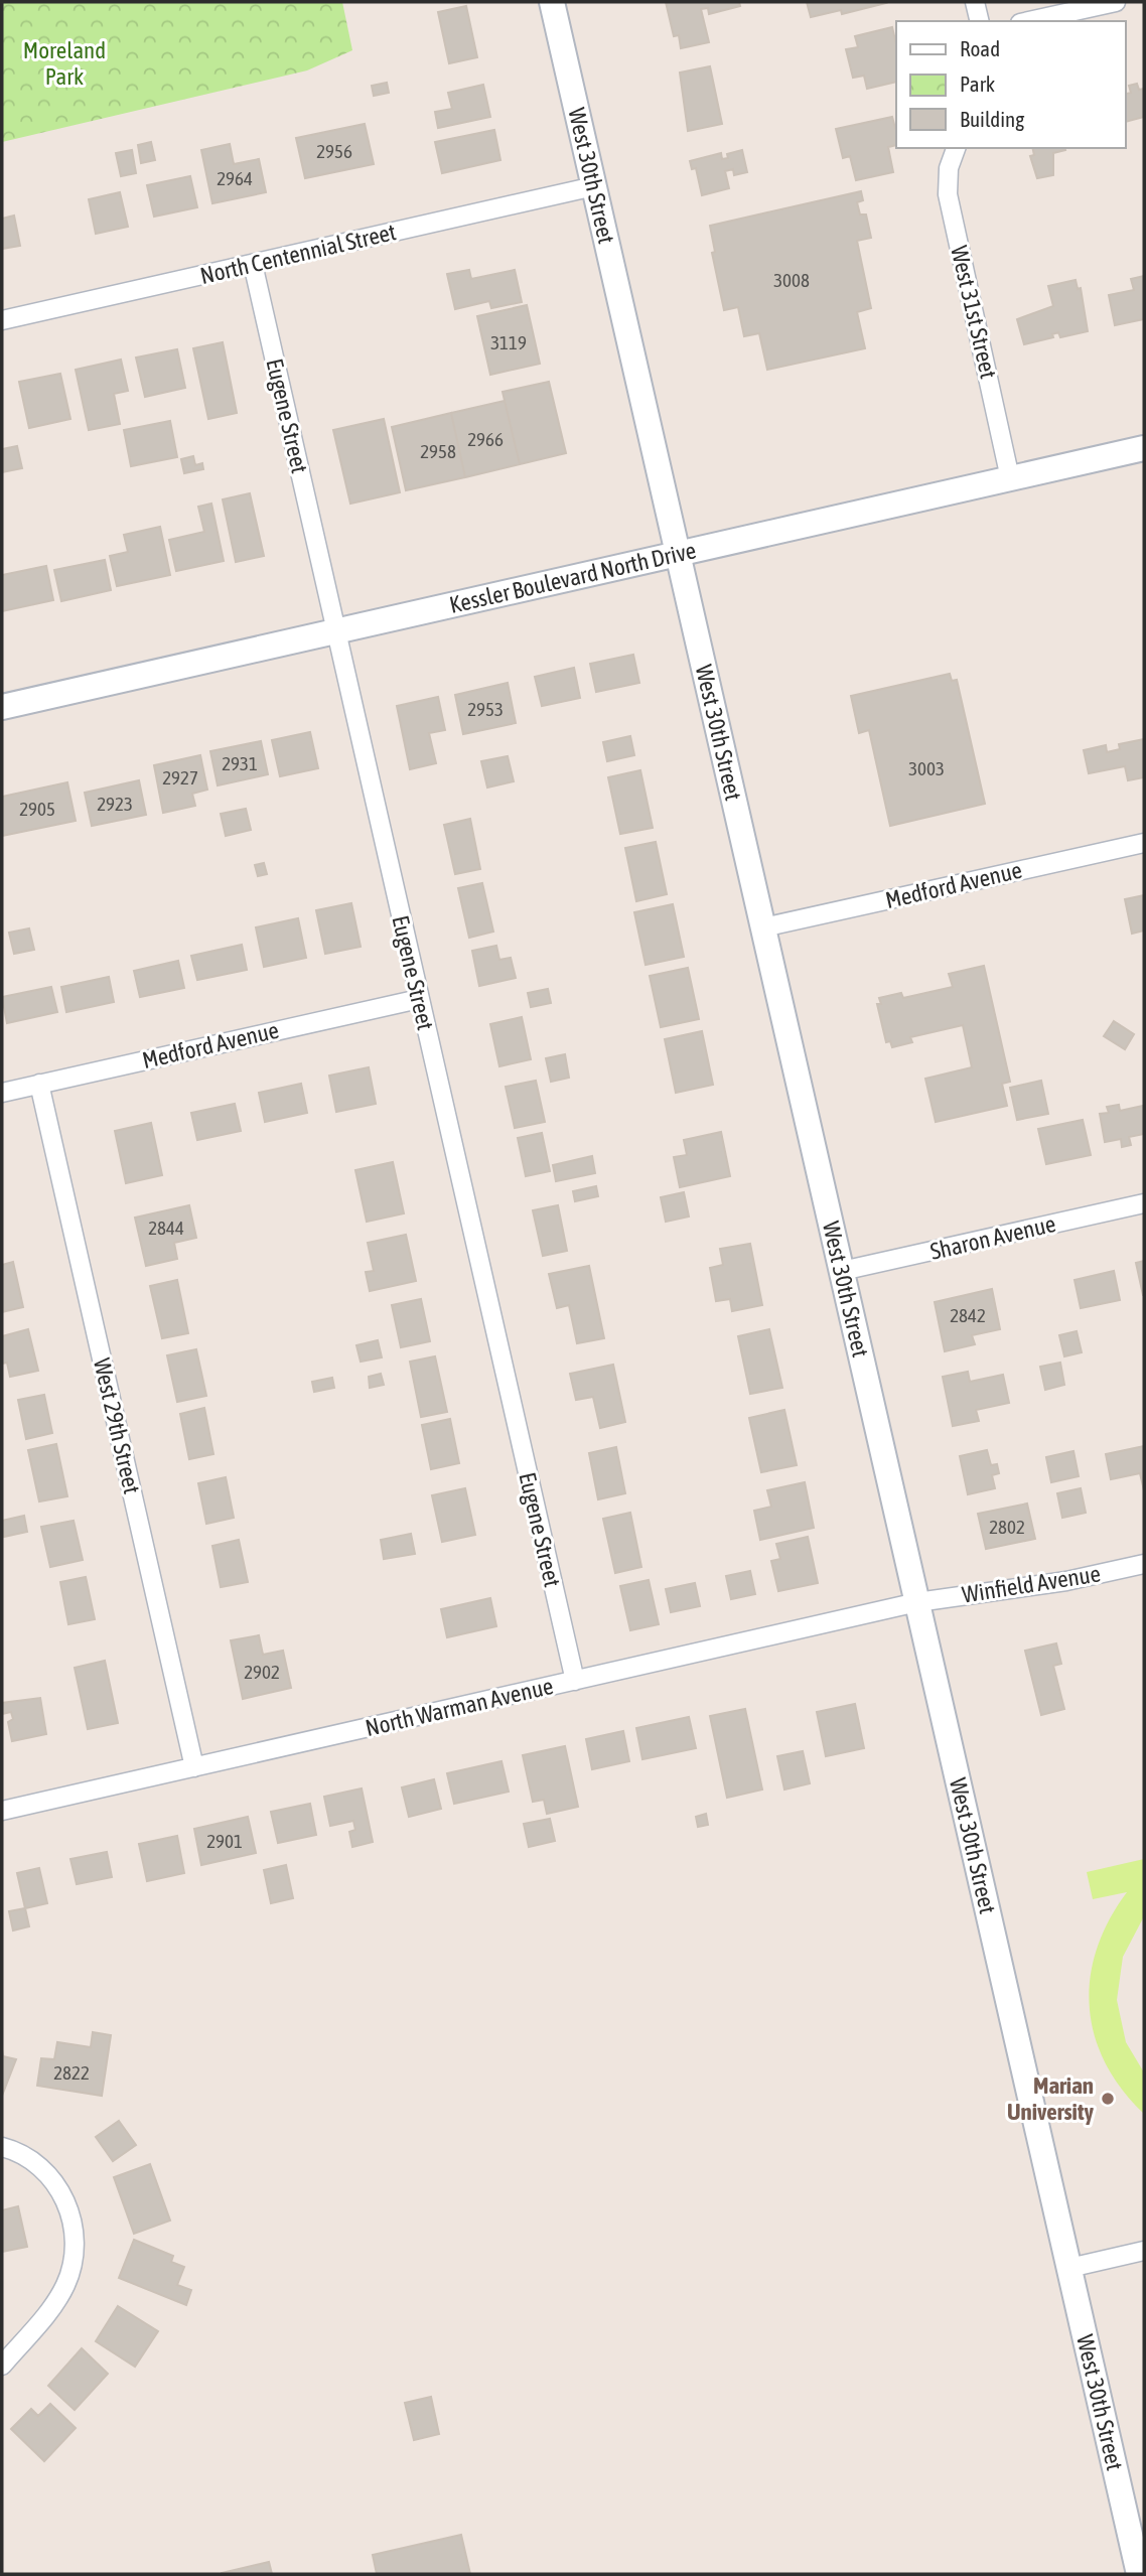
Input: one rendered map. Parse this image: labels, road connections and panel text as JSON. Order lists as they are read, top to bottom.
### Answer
{
  "streets": {
    "main road": ["West 30th Street", "Kessler Boulevard North Drive"],
    "street": [
      "North Centennial Street",
      "West 31st Street",
      "Eugene Street",
      "Medford Avenue",
      "Sharon Avenue",
      "West 29th Street",
      "Winfield Avenue",
      "North Warman Avenue"
    ]
  },
  "crossings": [
    ["West 30th Street", "North Centennial Street"],
    ["West 30th Street", "Kessler Boulevard North Drive"],
    ["West 30th Street", "Medford Avenue"],
    ["West 30th Street", "Sharon Avenue"],
    ["West 30th Street", "Winfield Avenue"],
    ["West 30th Street", "North Warman Avenue"],
    ["North Centennial Street", "Eugene Street"],
    ["West 31st Street", "Kessler Boulevard North Drive"],
    ["Eugene Street", "Kessler Boulevard North Drive"],
    ["Eugene Street", "Medford Avenue"],
    ["Eugene Street", "North Warman Avenue"],
    ["Medford Avenue", "West 29th Street"],
    ["West 29th Street", "North Warman Avenue"],
    ["Winfield Avenue", "North Warman Avenue"]
  ],
  "parks": ["Moreland Park"],
  "places": ["Marian University"],
  "house_numbers": [
    "2956",
    "2964",
    "3008",
    "3119",
    "2966",
    "2958",
    "2953",
    "2931",
    "3003",
    "2927",
    "2923",
    "2905",
    "2844",
    "2842",
    "2802",
    "2902",
    "2901",
    "2822"
  ],
  "legend": ["Road", "Park", "Building"]
}
